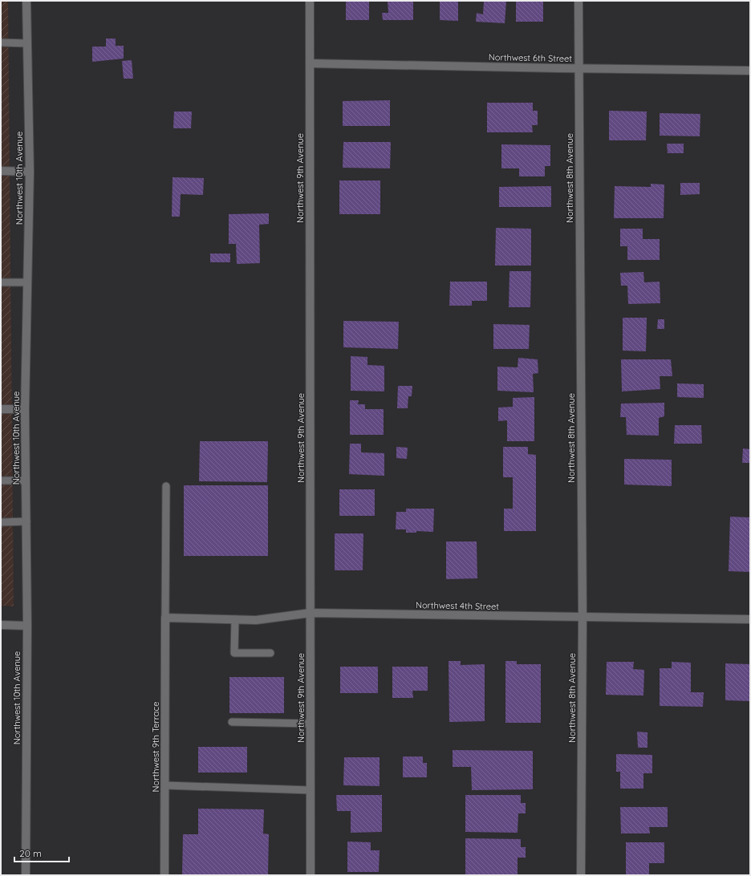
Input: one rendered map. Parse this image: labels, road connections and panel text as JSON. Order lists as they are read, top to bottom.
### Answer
{
  "streets": {
    "street": [
      "Northwest 6th Street",
      "Northwest 10th Avenue",
      "Northwest 9th Avenue",
      "Northwest 8th Avenue",
      "Northwest 4th Street",
      "Northwest 9th Terrace"
    ]
  },
  "crossings": [
    ["Northwest 6th Street", "Northwest 9th Avenue"],
    ["Northwest 6th Street", "Northwest 8th Avenue"],
    ["Northwest 9th Avenue", "Northwest 4th Street"],
    ["Northwest 8th Avenue", "Northwest 4th Street"],
    ["Northwest 4th Street", "Northwest 9th Terrace"]
  ],
  "scale_bar": "20 m"
}
